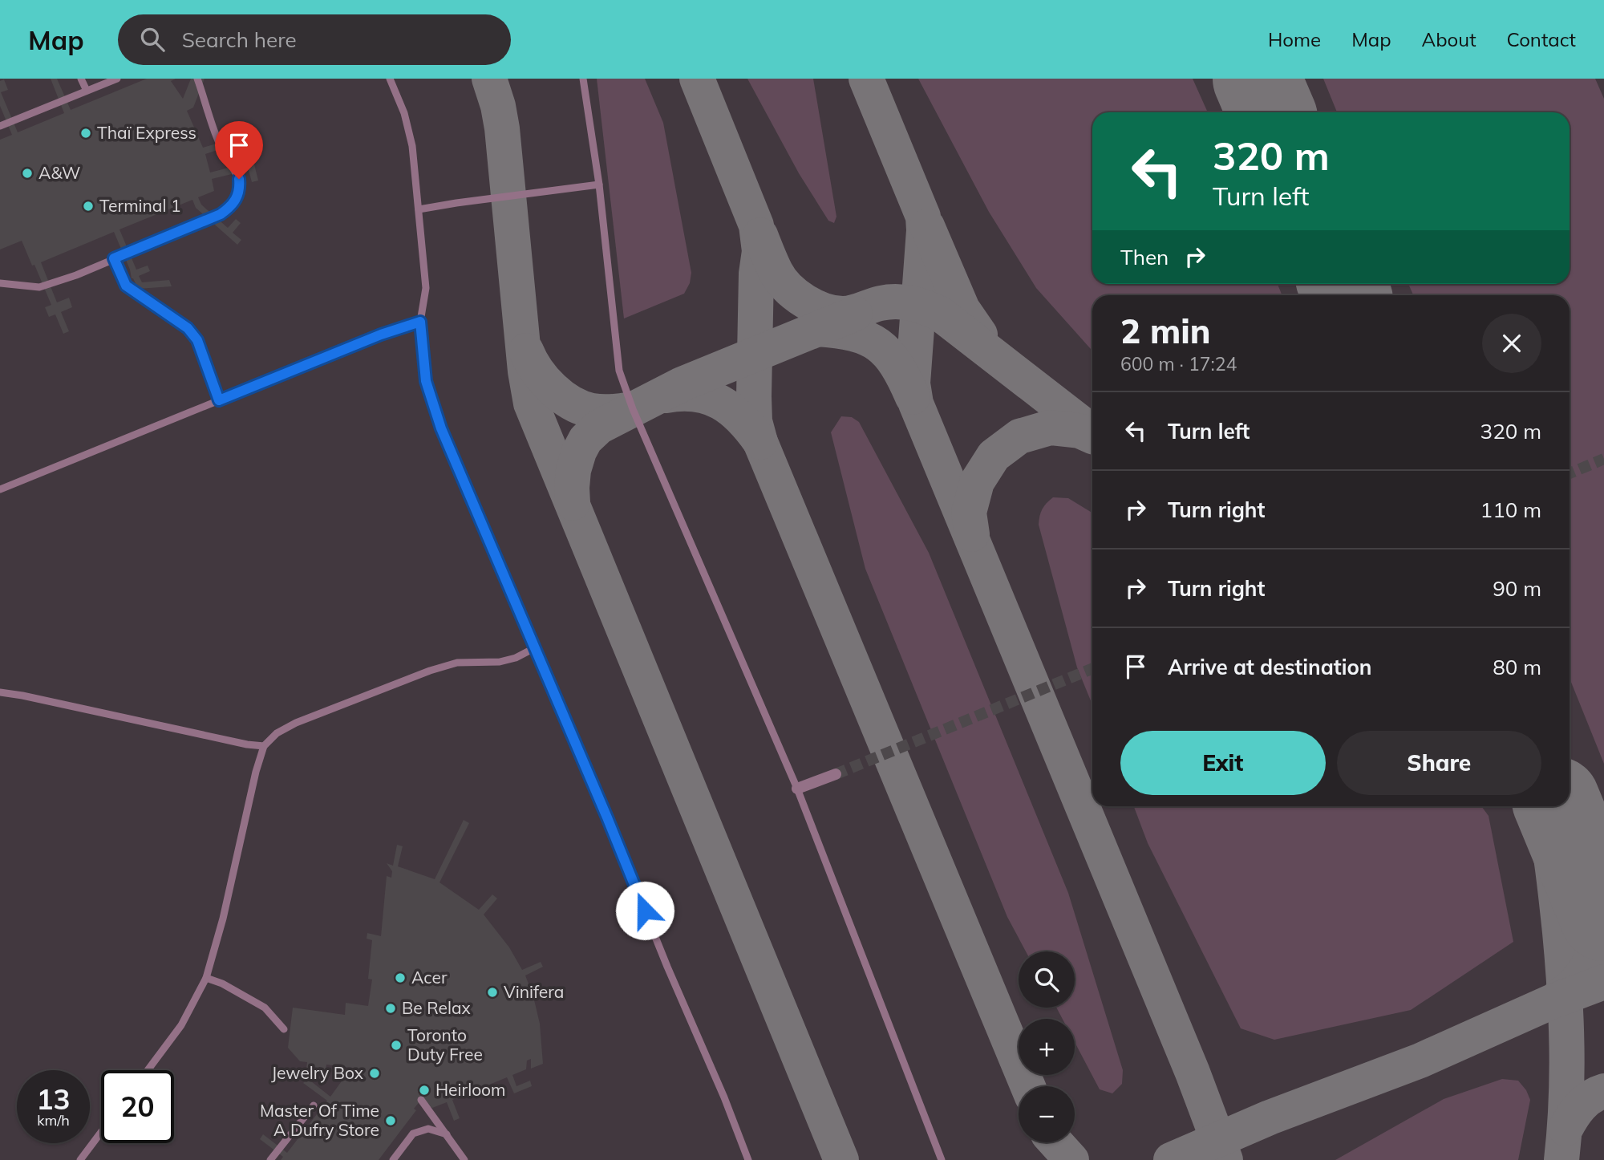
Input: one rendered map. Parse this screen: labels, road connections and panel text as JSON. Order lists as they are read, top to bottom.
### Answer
{
  "places": [
    "Thaï Express",
    "A&W",
    "Terminal 1",
    "Acer",
    "Vinifera",
    "Be Relax",
    "Toronto Duty Free",
    "Jewelry Box",
    "Heirloom",
    "Master Of Time A Dufry Store"
  ],
  "page": {
    "header": "Map",
    "search": "Search here",
    "nav": [
      "Home",
      "Map",
      "About",
      "Contact"
    ],
    "turn": ["320 m", "Turn left"],
    "then": "Then",
    "heading": ["2 min", "600 m · 17:24"],
    "list": [
      {
        "name": "Turn left",
        "value": "320 m"
      },
      {
        "name": "Turn right",
        "value": "110 m"
      },
      {
        "name": "Turn right",
        "value": "90 m"
      },
      {
        "name": "Arrive at destination",
        "value": "80 m"
      }
    ],
    "buttons": ["Exit", "Share"],
    "map_buttons": ["+", "−"],
    "speed": "13 km/h",
    "limit": "20"
  }
}
